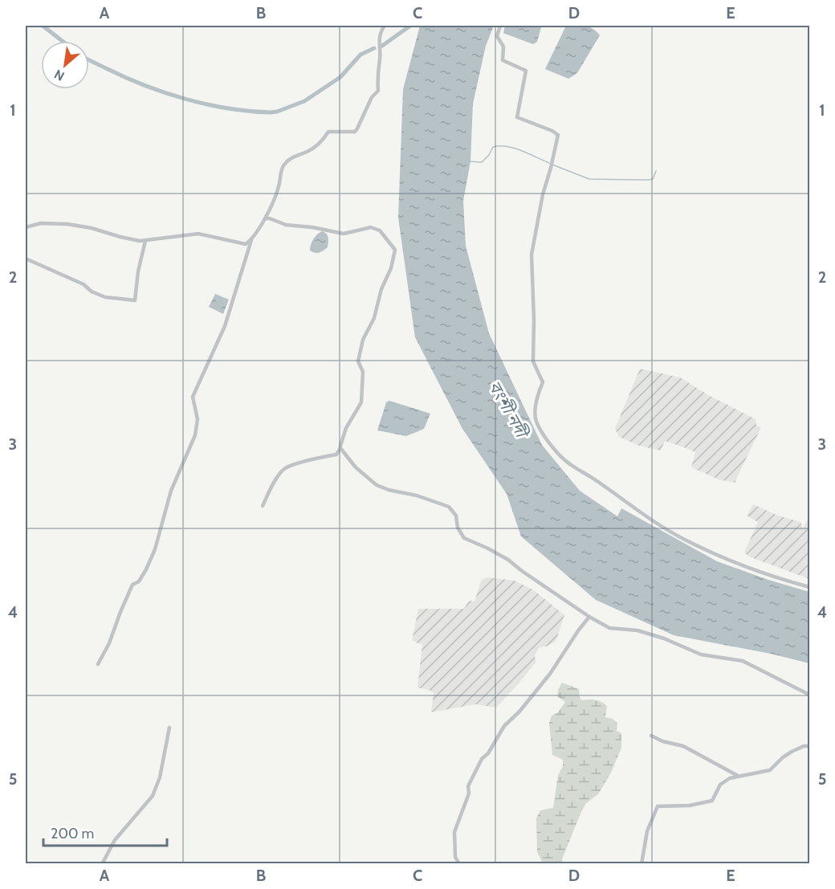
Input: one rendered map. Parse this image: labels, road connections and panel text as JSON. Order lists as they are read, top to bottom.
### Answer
{
  "water": ["বংশী নদী"],
  "scale_bar": "200 m",
  "north": "bottom left",
  "grid": {
    "columns": [
      "A",
      "B",
      "C",
      "D",
      "E"
    ],
    "rows": [
      "1",
      "2",
      "3",
      "4",
      "5"
    ]
  }
}
